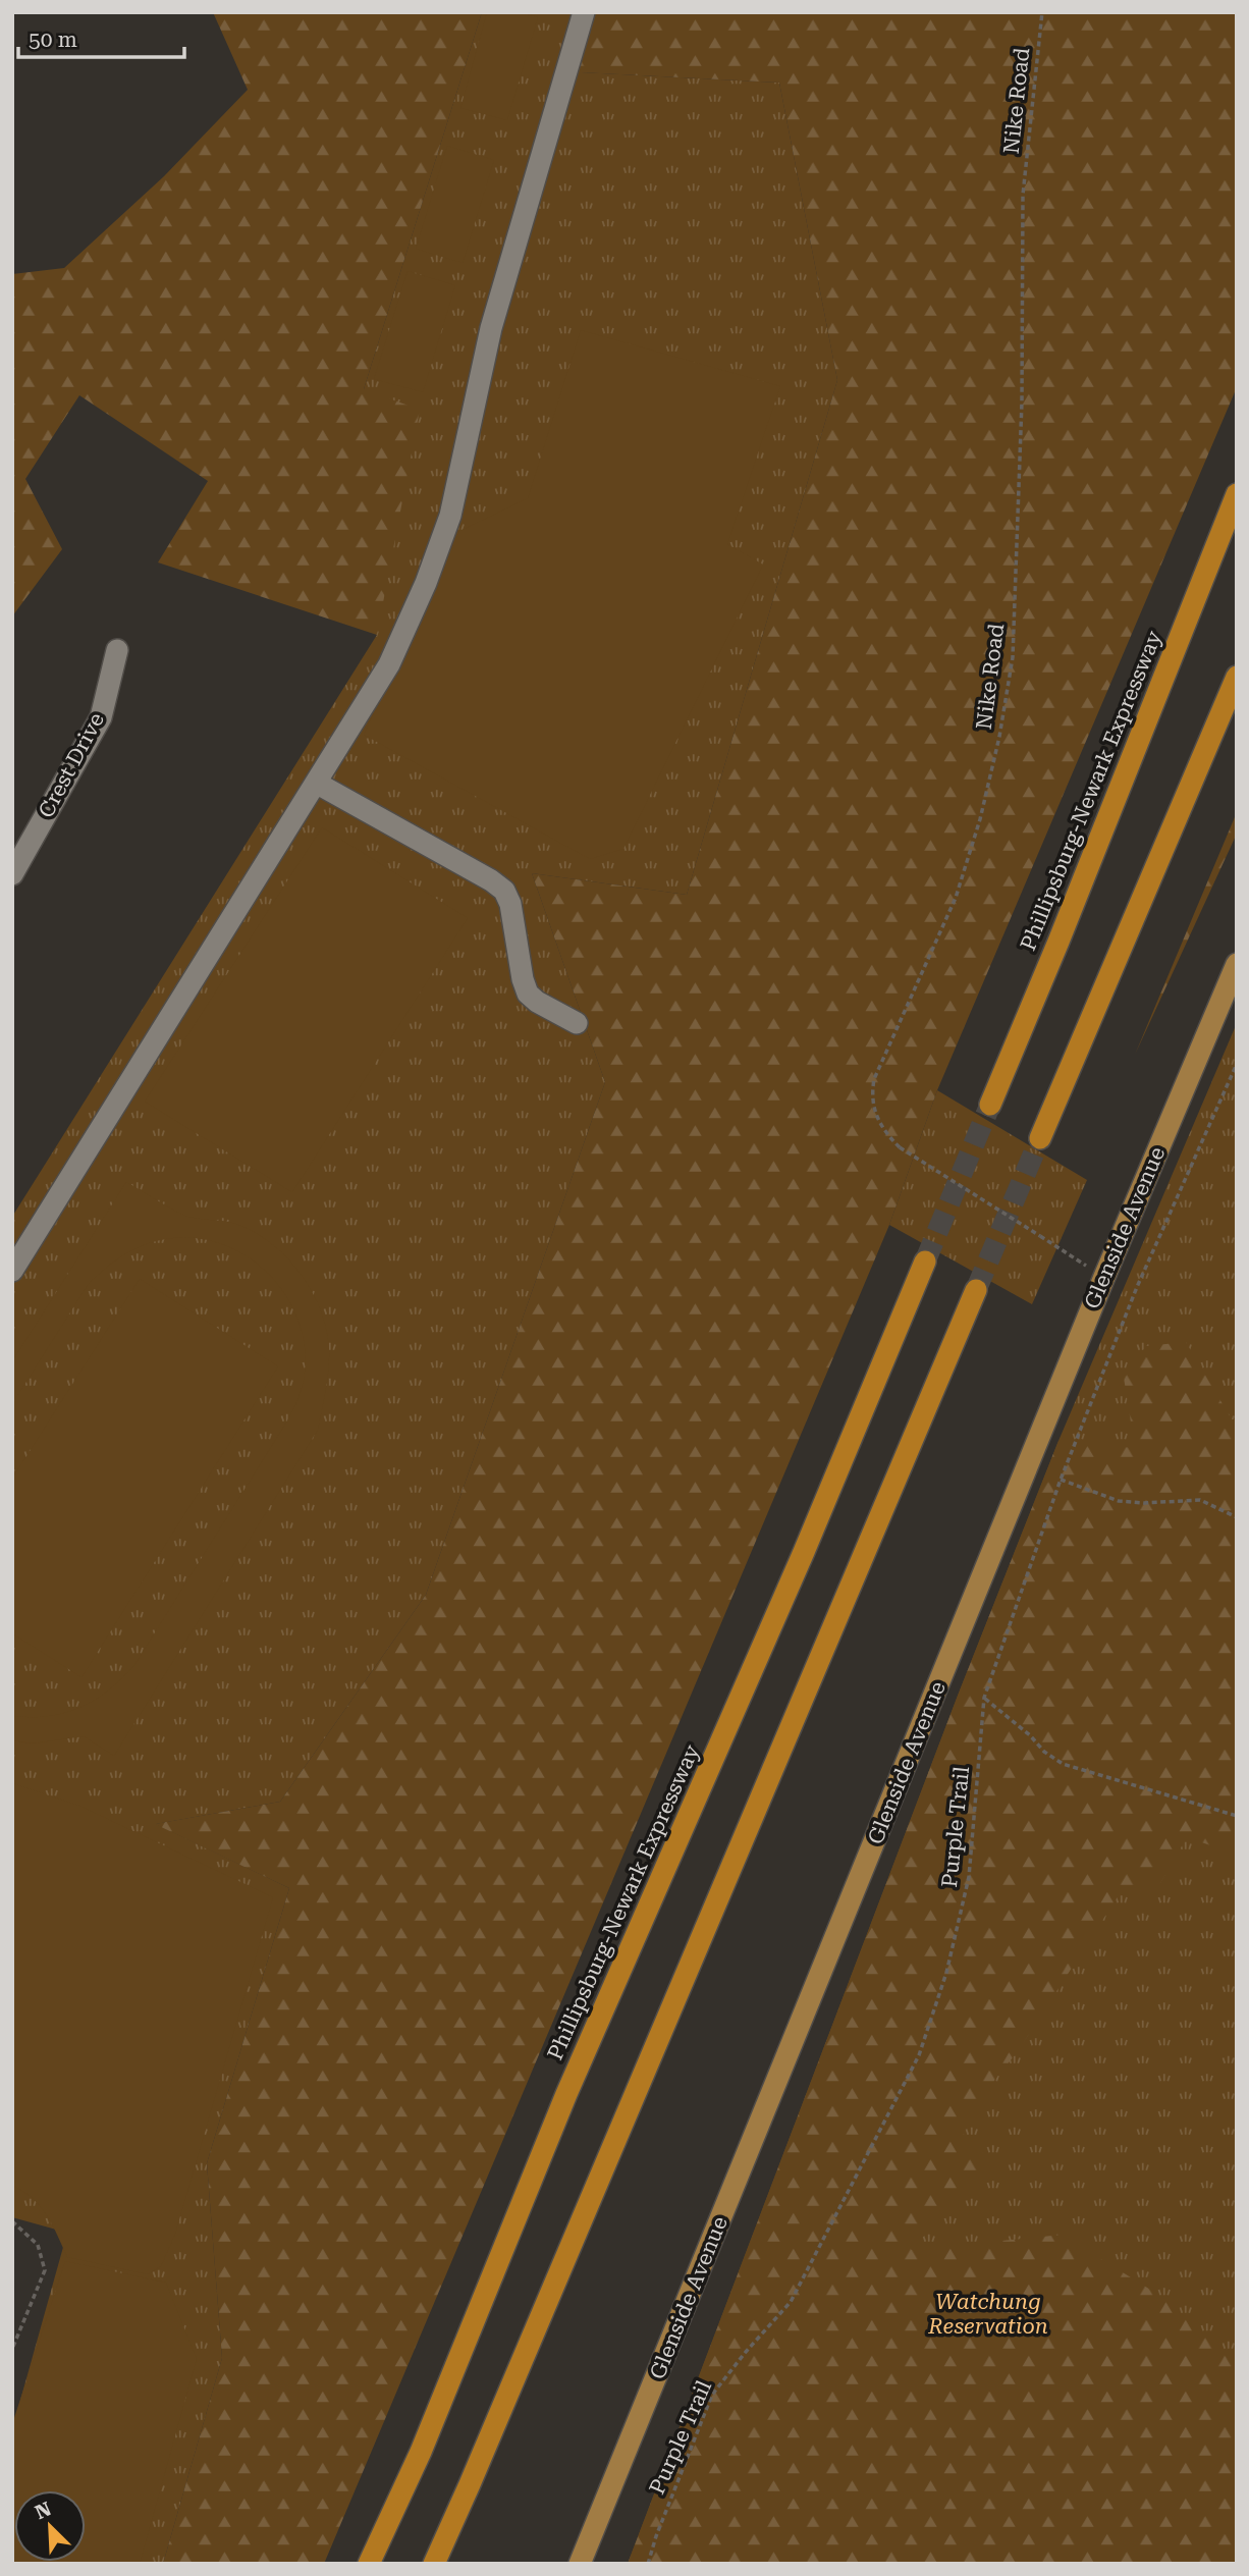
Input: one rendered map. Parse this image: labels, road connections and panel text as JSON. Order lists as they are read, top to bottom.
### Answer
{
  "streets": {
    "highway": ["Phillipsburg-Newark Expressway"],
    "main road": ["Glenside Avenue"],
    "street": ["Crest Drive"],
    "path": ["Nike Road", "Purple Trail"]
  },
  "crossings": [
    ["Nike Road", "Glenside Avenue"]
  ],
  "parks": ["Watchung Reservation"],
  "scale_bar": "50 m",
  "north": "top left"
}
